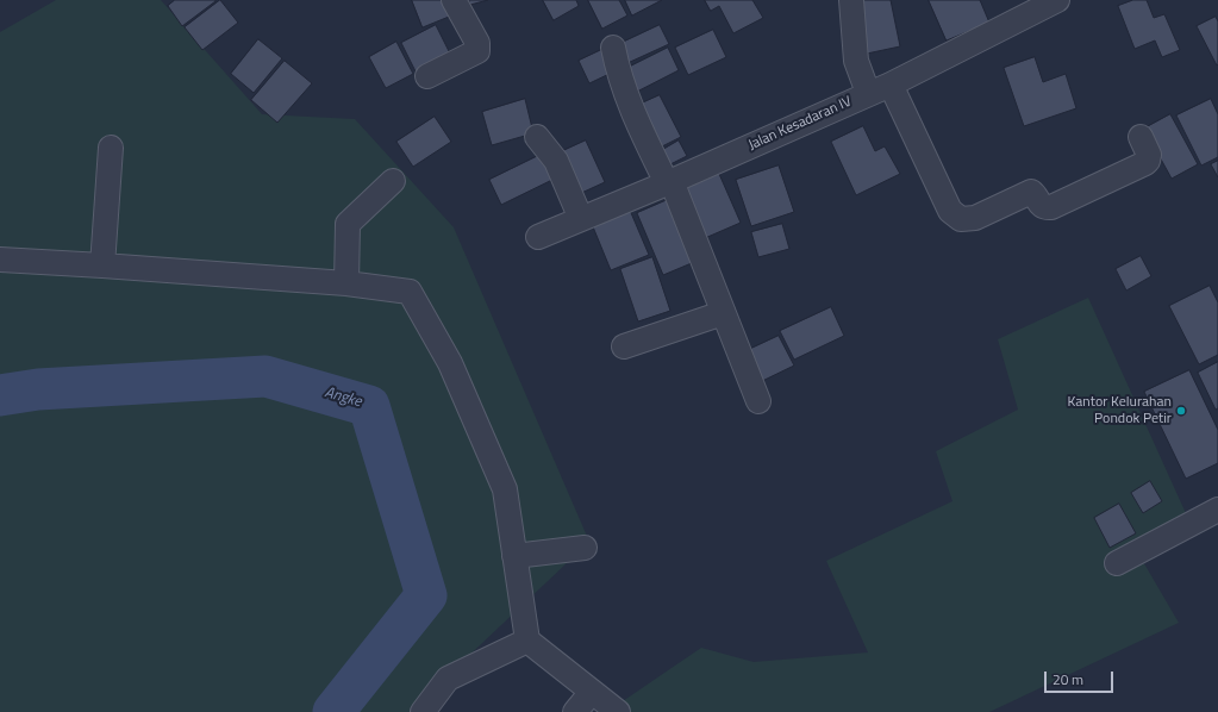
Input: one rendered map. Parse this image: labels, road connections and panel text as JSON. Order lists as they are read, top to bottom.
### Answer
{
  "streets": {
    "street": ["Jalan Kesadaran IV"]
  },
  "water": ["Angke"],
  "places": ["Kantor Kelurahan Pondok Petir"],
  "scale_bar": "20 m"
}
